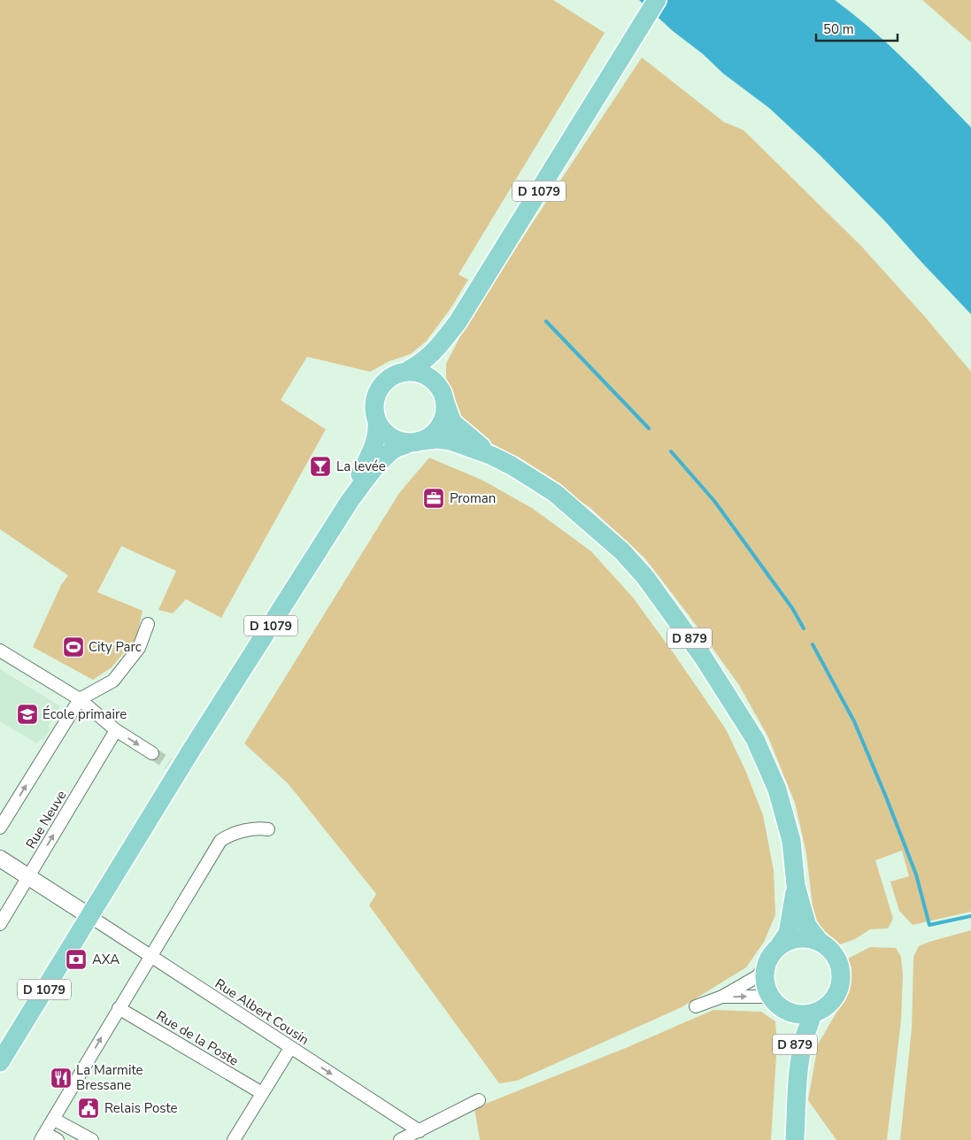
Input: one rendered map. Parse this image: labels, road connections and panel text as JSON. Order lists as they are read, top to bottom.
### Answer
{
  "streets": {
    "main road": ["D 1079", "D 879"],
    "street": ["Rue Neuve", "Rue Albert Cousin", "Rue de la Poste"]
  },
  "crossings": [
    ["D 1079", "D 879"],
    ["D 1079", "Rue Albert Cousin"]
  ],
  "one_way": ["Rue Albert Cousin"],
  "places": {
    "bar": ["La levée"],
    "office": ["Proman"],
    "sports": ["City Parc"],
    "school or university": ["École primaire"],
    "bank": ["AXA"],
    "restaurant": ["La Marmite Bressane"],
    "public building": ["Relais Poste"]
  },
  "scale_bar": "50 m"
}
